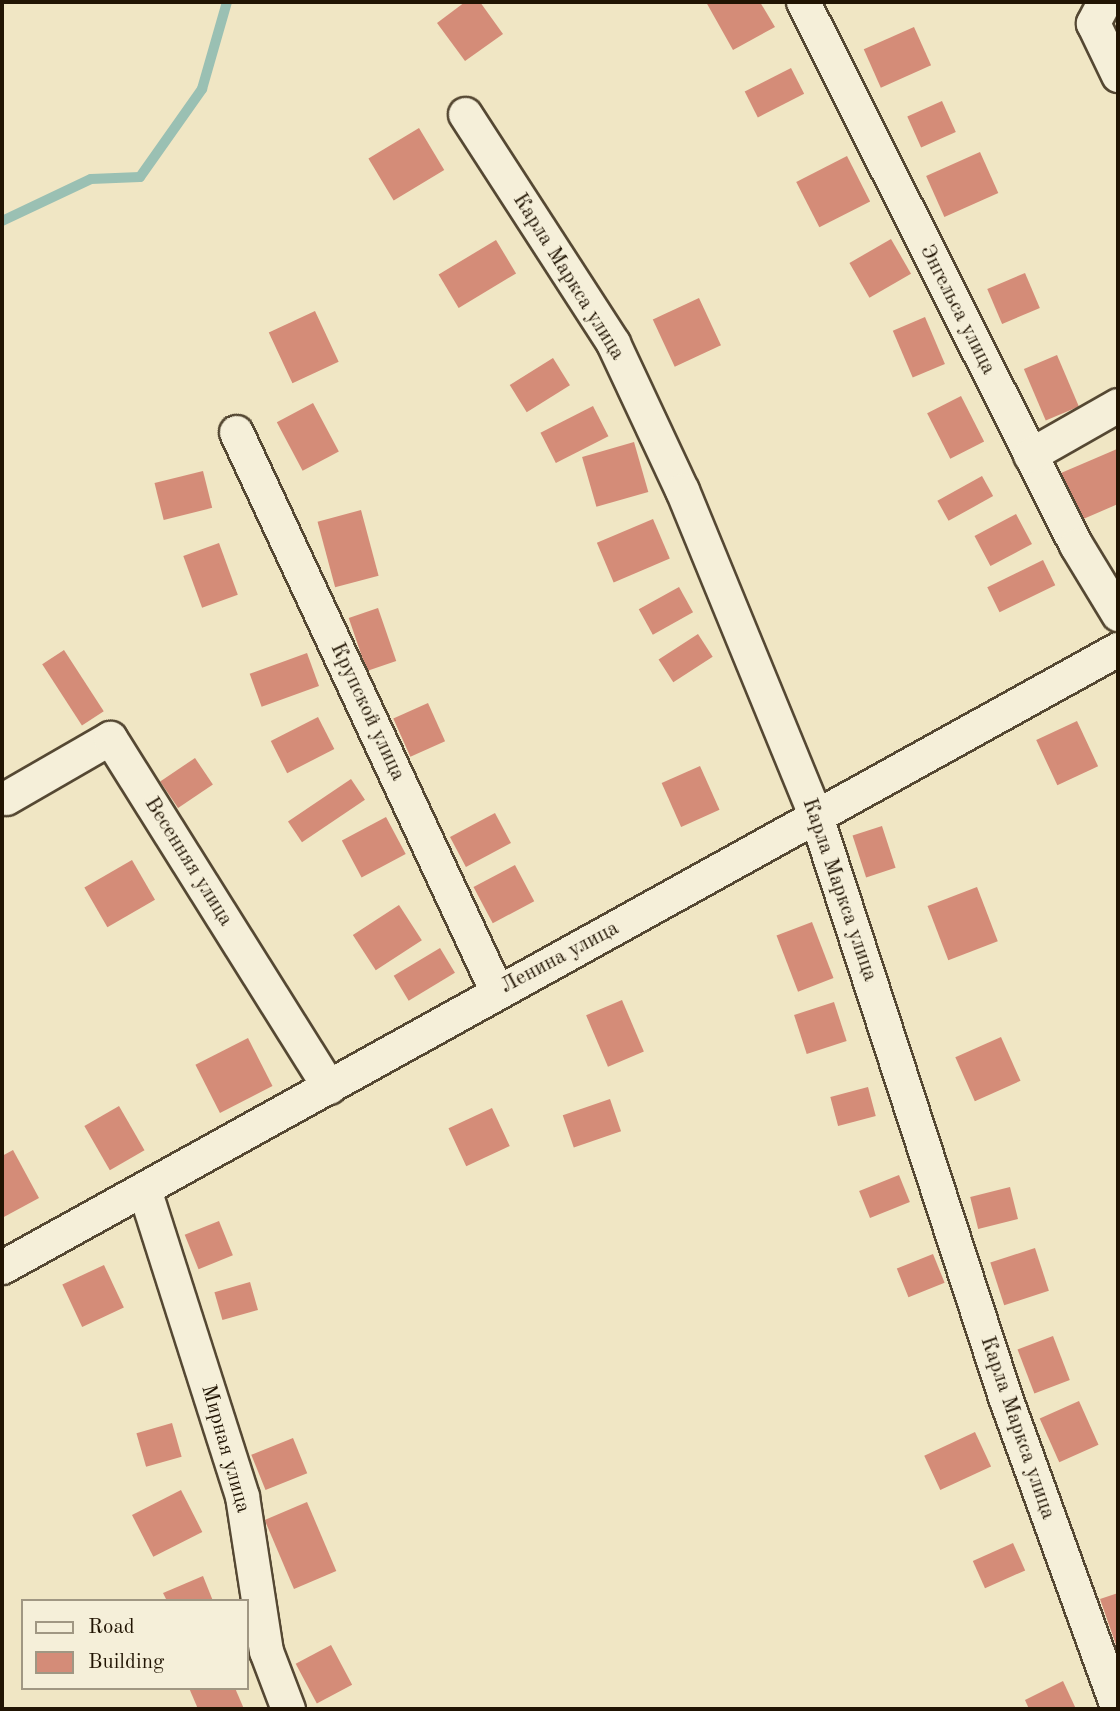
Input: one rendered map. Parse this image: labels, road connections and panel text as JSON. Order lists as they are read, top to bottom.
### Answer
{
  "streets": {
    "street": [
      "Карла Маркса улица",
      "Энгельса улица",
      "Крупской улица",
      "Весенняя улица",
      "Ленина улица",
      "Мирная улица"
    ]
  },
  "crossings": [
    ["Карла Маркса улица", "Ленина улица"],
    ["Крупской улица", "Ленина улица"],
    ["Весенняя улица", "Ленина улица"],
    ["Ленина улица", "Мирная улица"]
  ],
  "legend": ["Road", "Building"]
}
